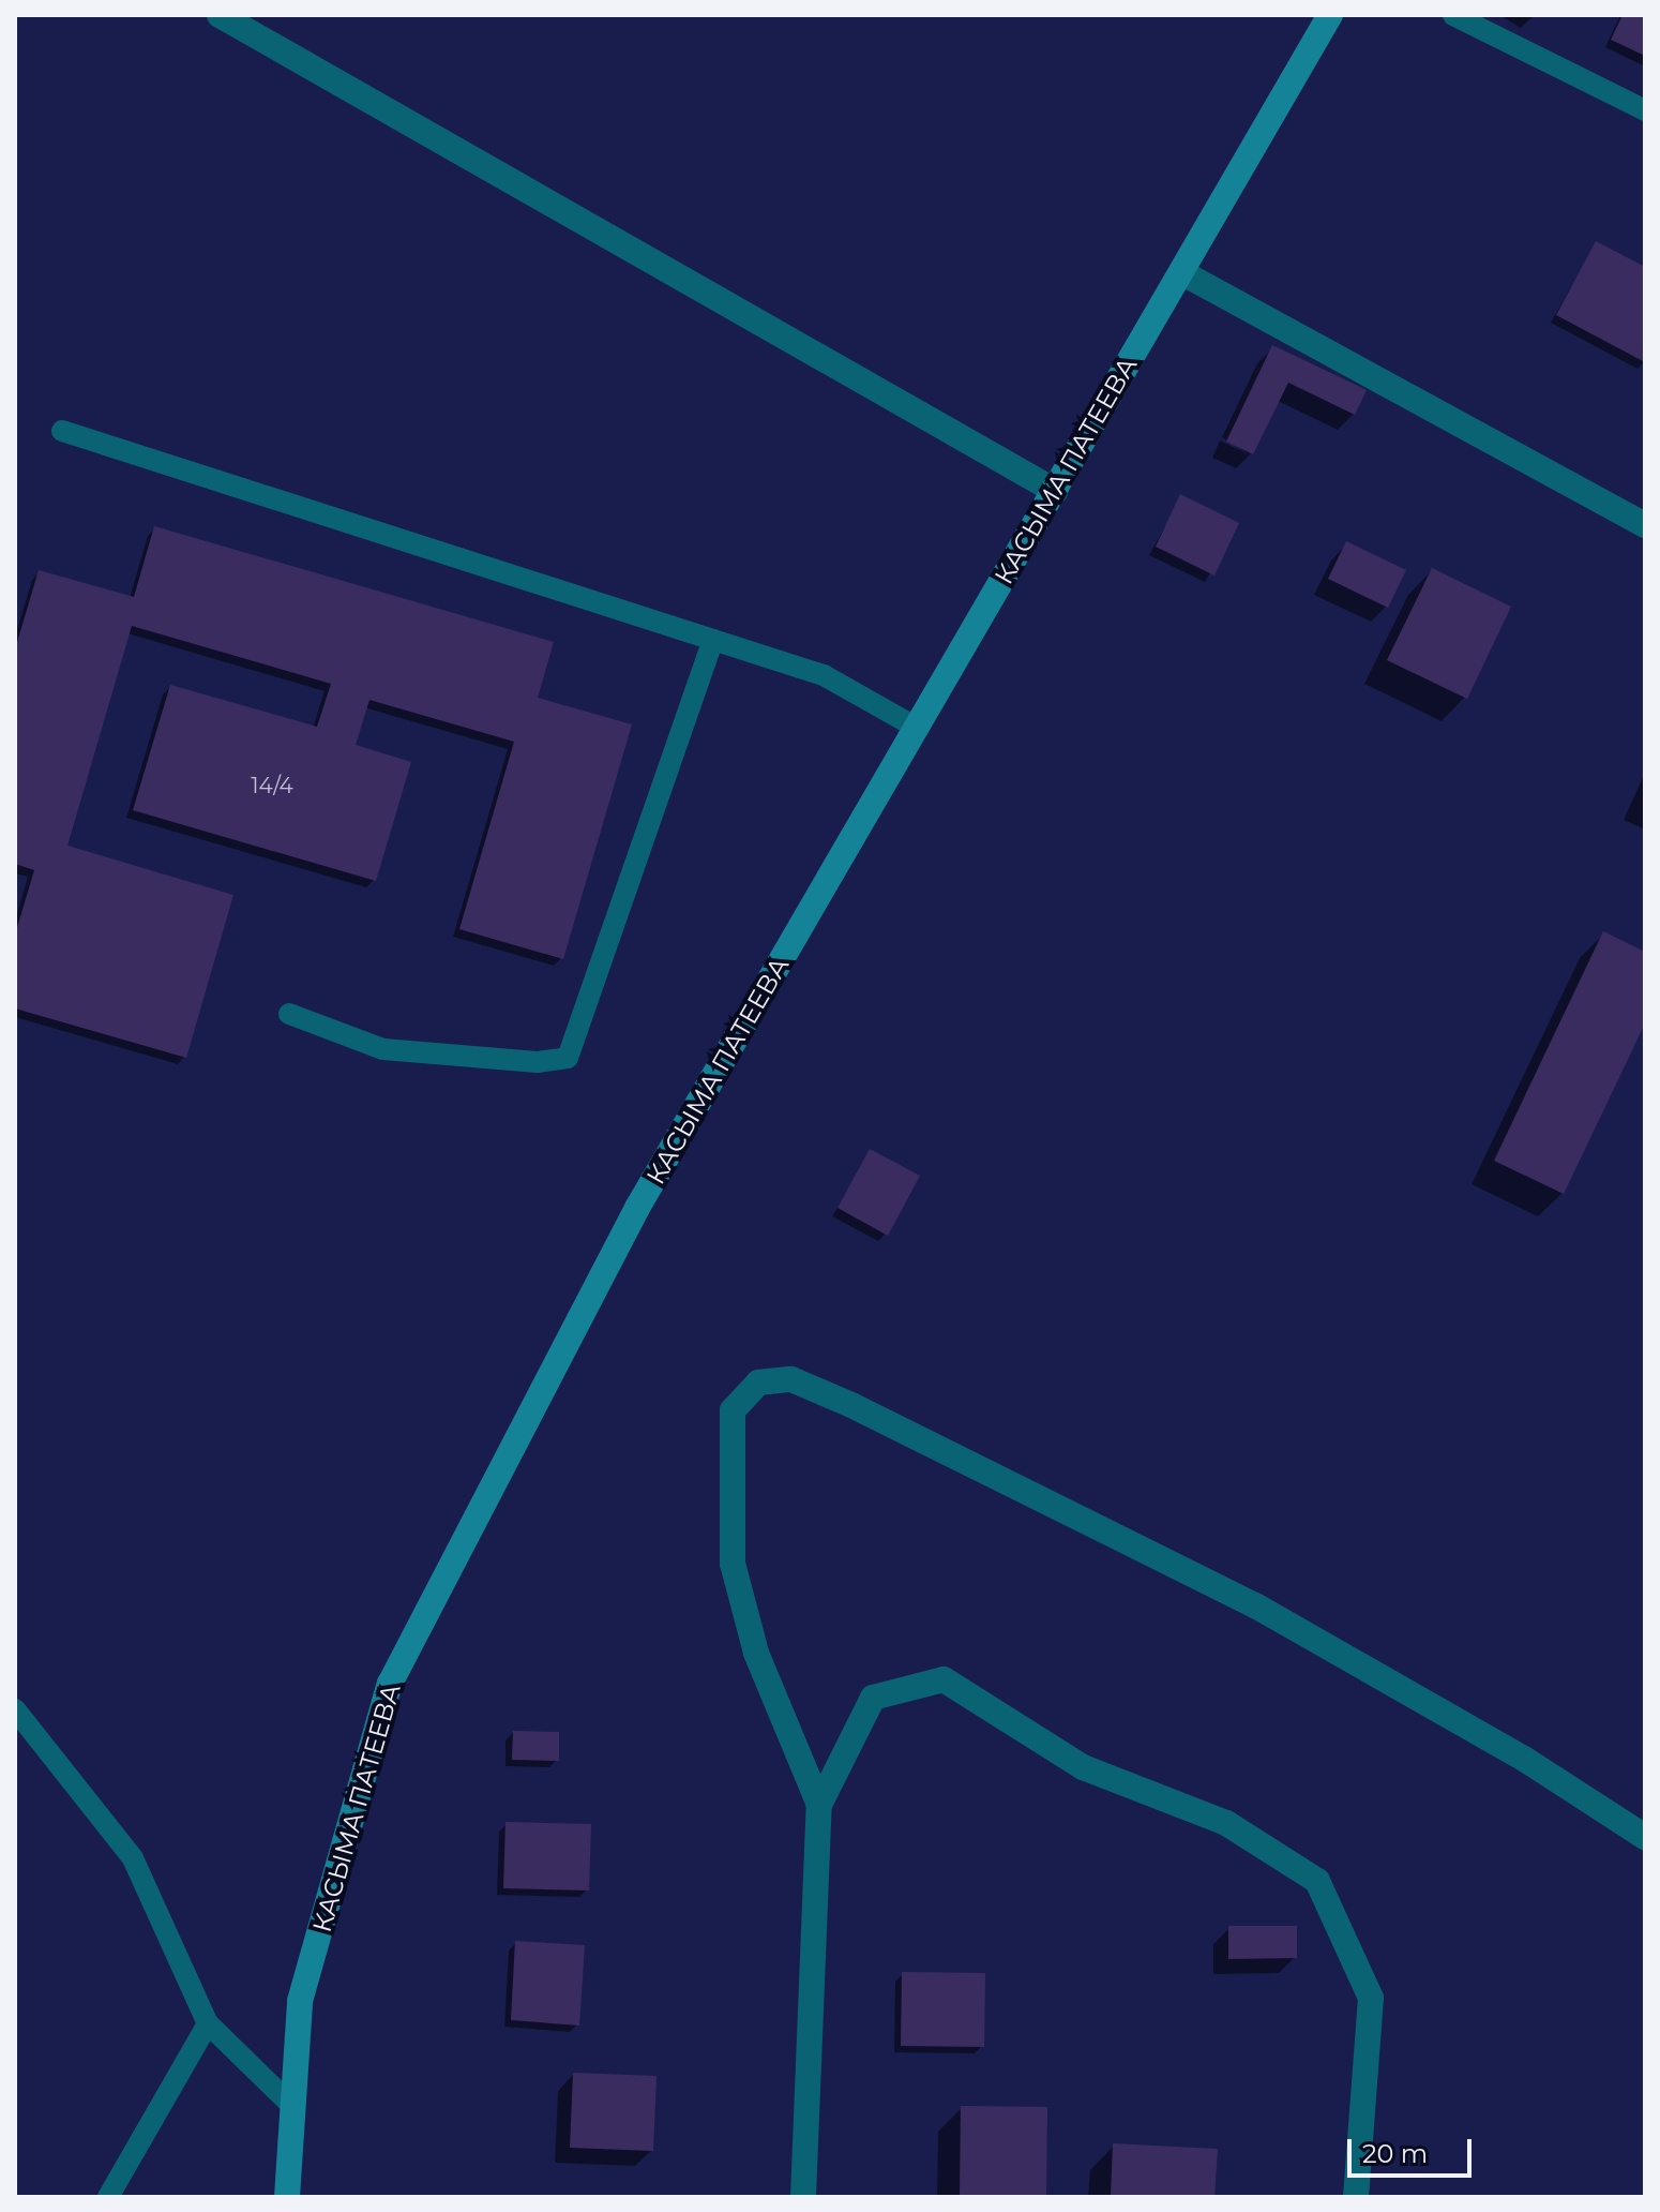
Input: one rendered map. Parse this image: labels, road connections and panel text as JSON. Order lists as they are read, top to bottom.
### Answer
{
  "streets": {
    "main road": ["КАСЫМА ПАТЕЕВА"]
  },
  "house_numbers": ["14/4"],
  "scale_bar": "20 m"
}
